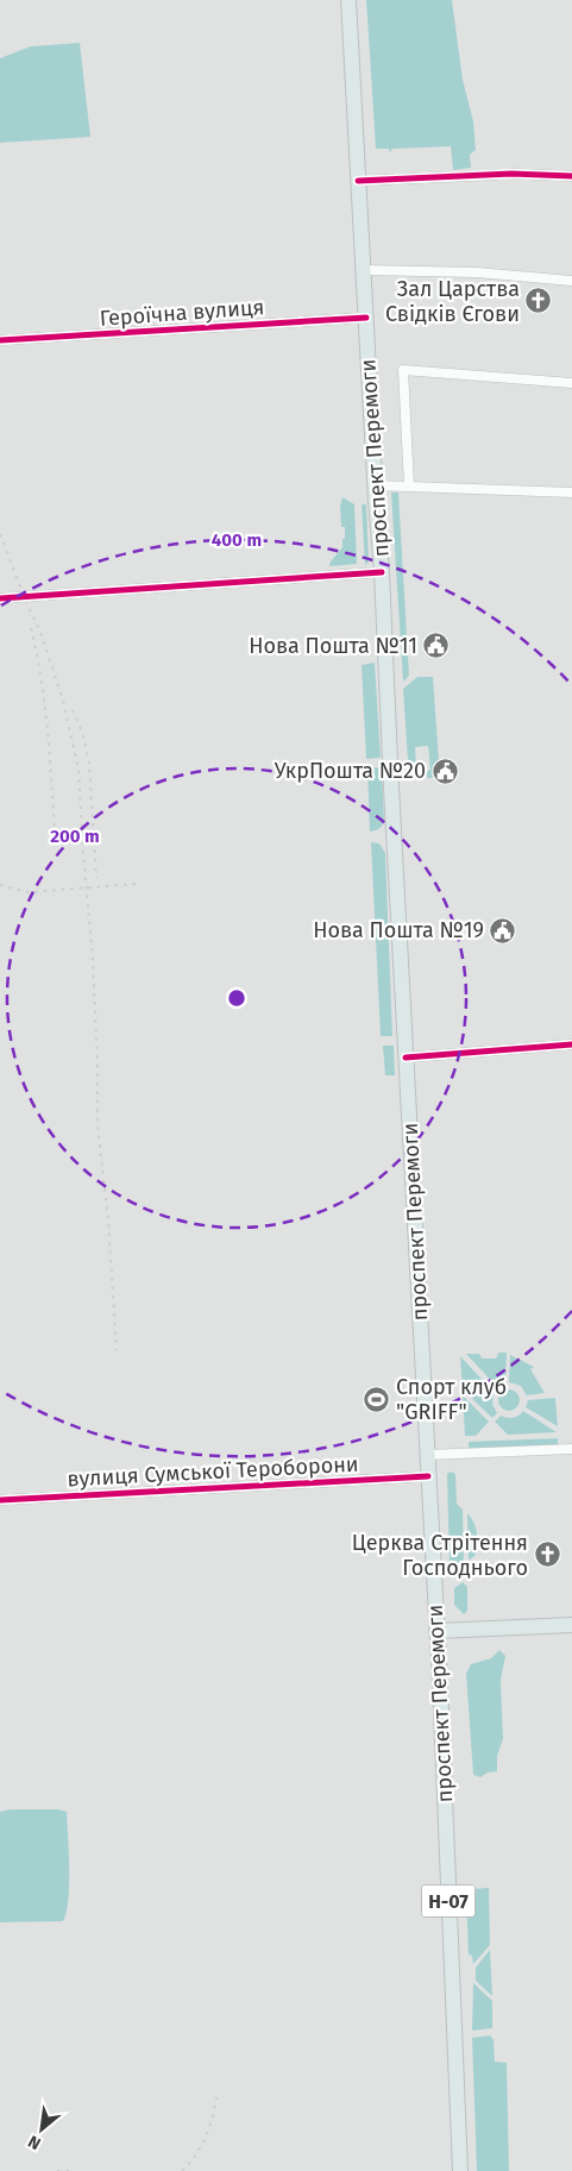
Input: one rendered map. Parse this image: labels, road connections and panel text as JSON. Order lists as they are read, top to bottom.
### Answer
{
  "streets": {
    "main road": ["проспект Перемоги", "Н-07"],
    "street": ["Героїчна вулиця", "вулиця Сумської Тероборони"]
  },
  "crossings": [
    ["Героїчна вулиця", "проспект Перемоги"],
    ["проспект Перемоги", "вулиця Сумської Тероборони"]
  ],
  "places": {
    "church": ["Зал Царства Свідків Єгови", "Церква Стрітення Господнього"],
    "public building": ["Нова Пошта №11", "УкрПошта №20", "Нова Пошта №19"],
    "sports": ["Спорт клуб \"GRIFF\""]
  },
  "north": "bottom left",
  "rings": ["400 m", "200 m"]
}
